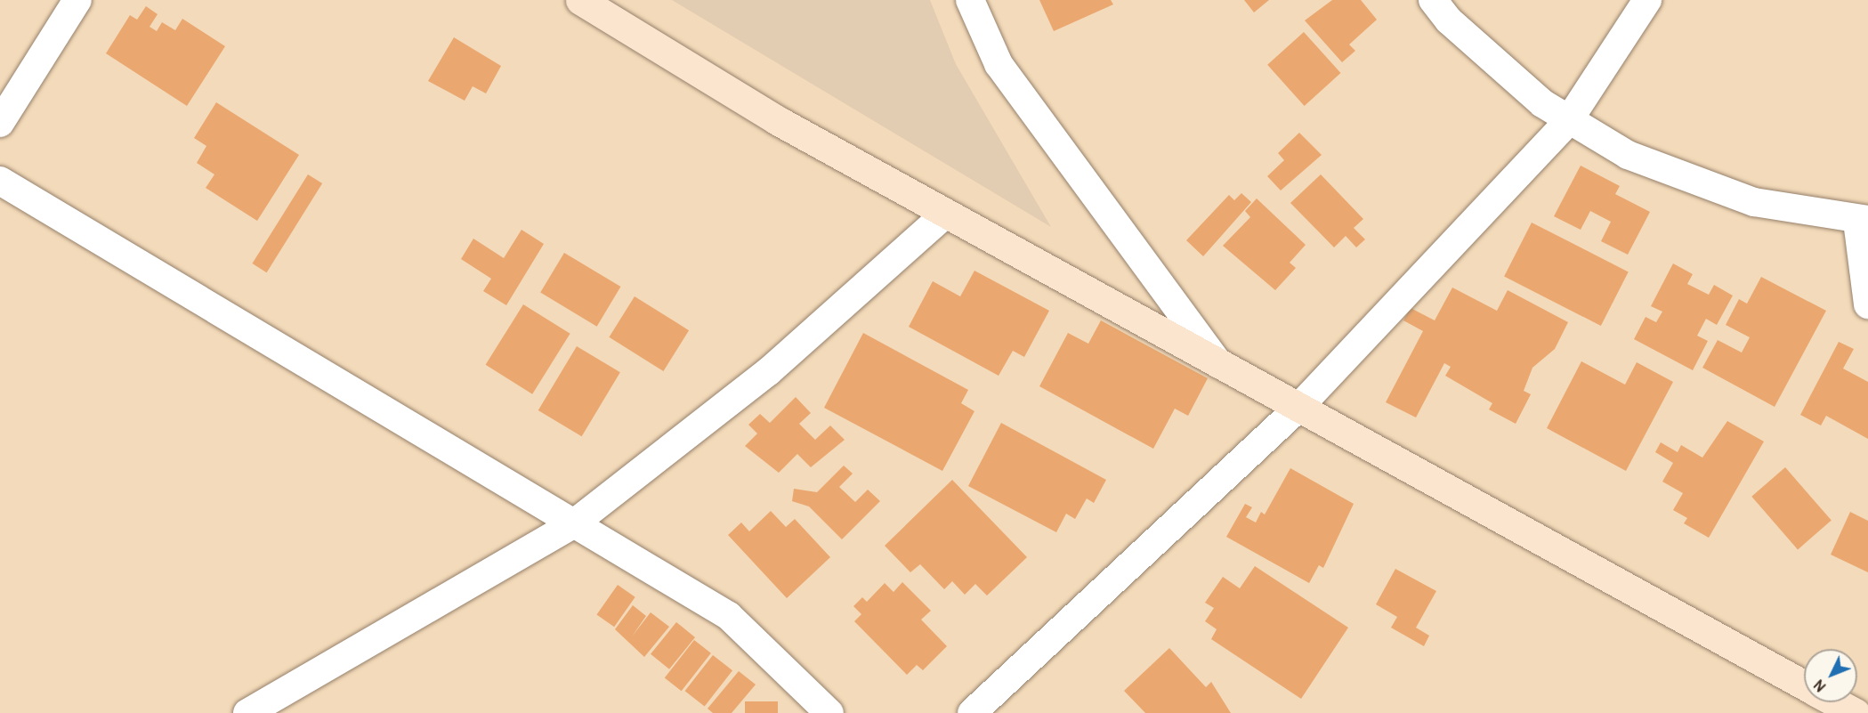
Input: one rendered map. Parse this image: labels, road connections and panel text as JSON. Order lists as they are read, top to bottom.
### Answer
{
  "north": "bottom left"
}
